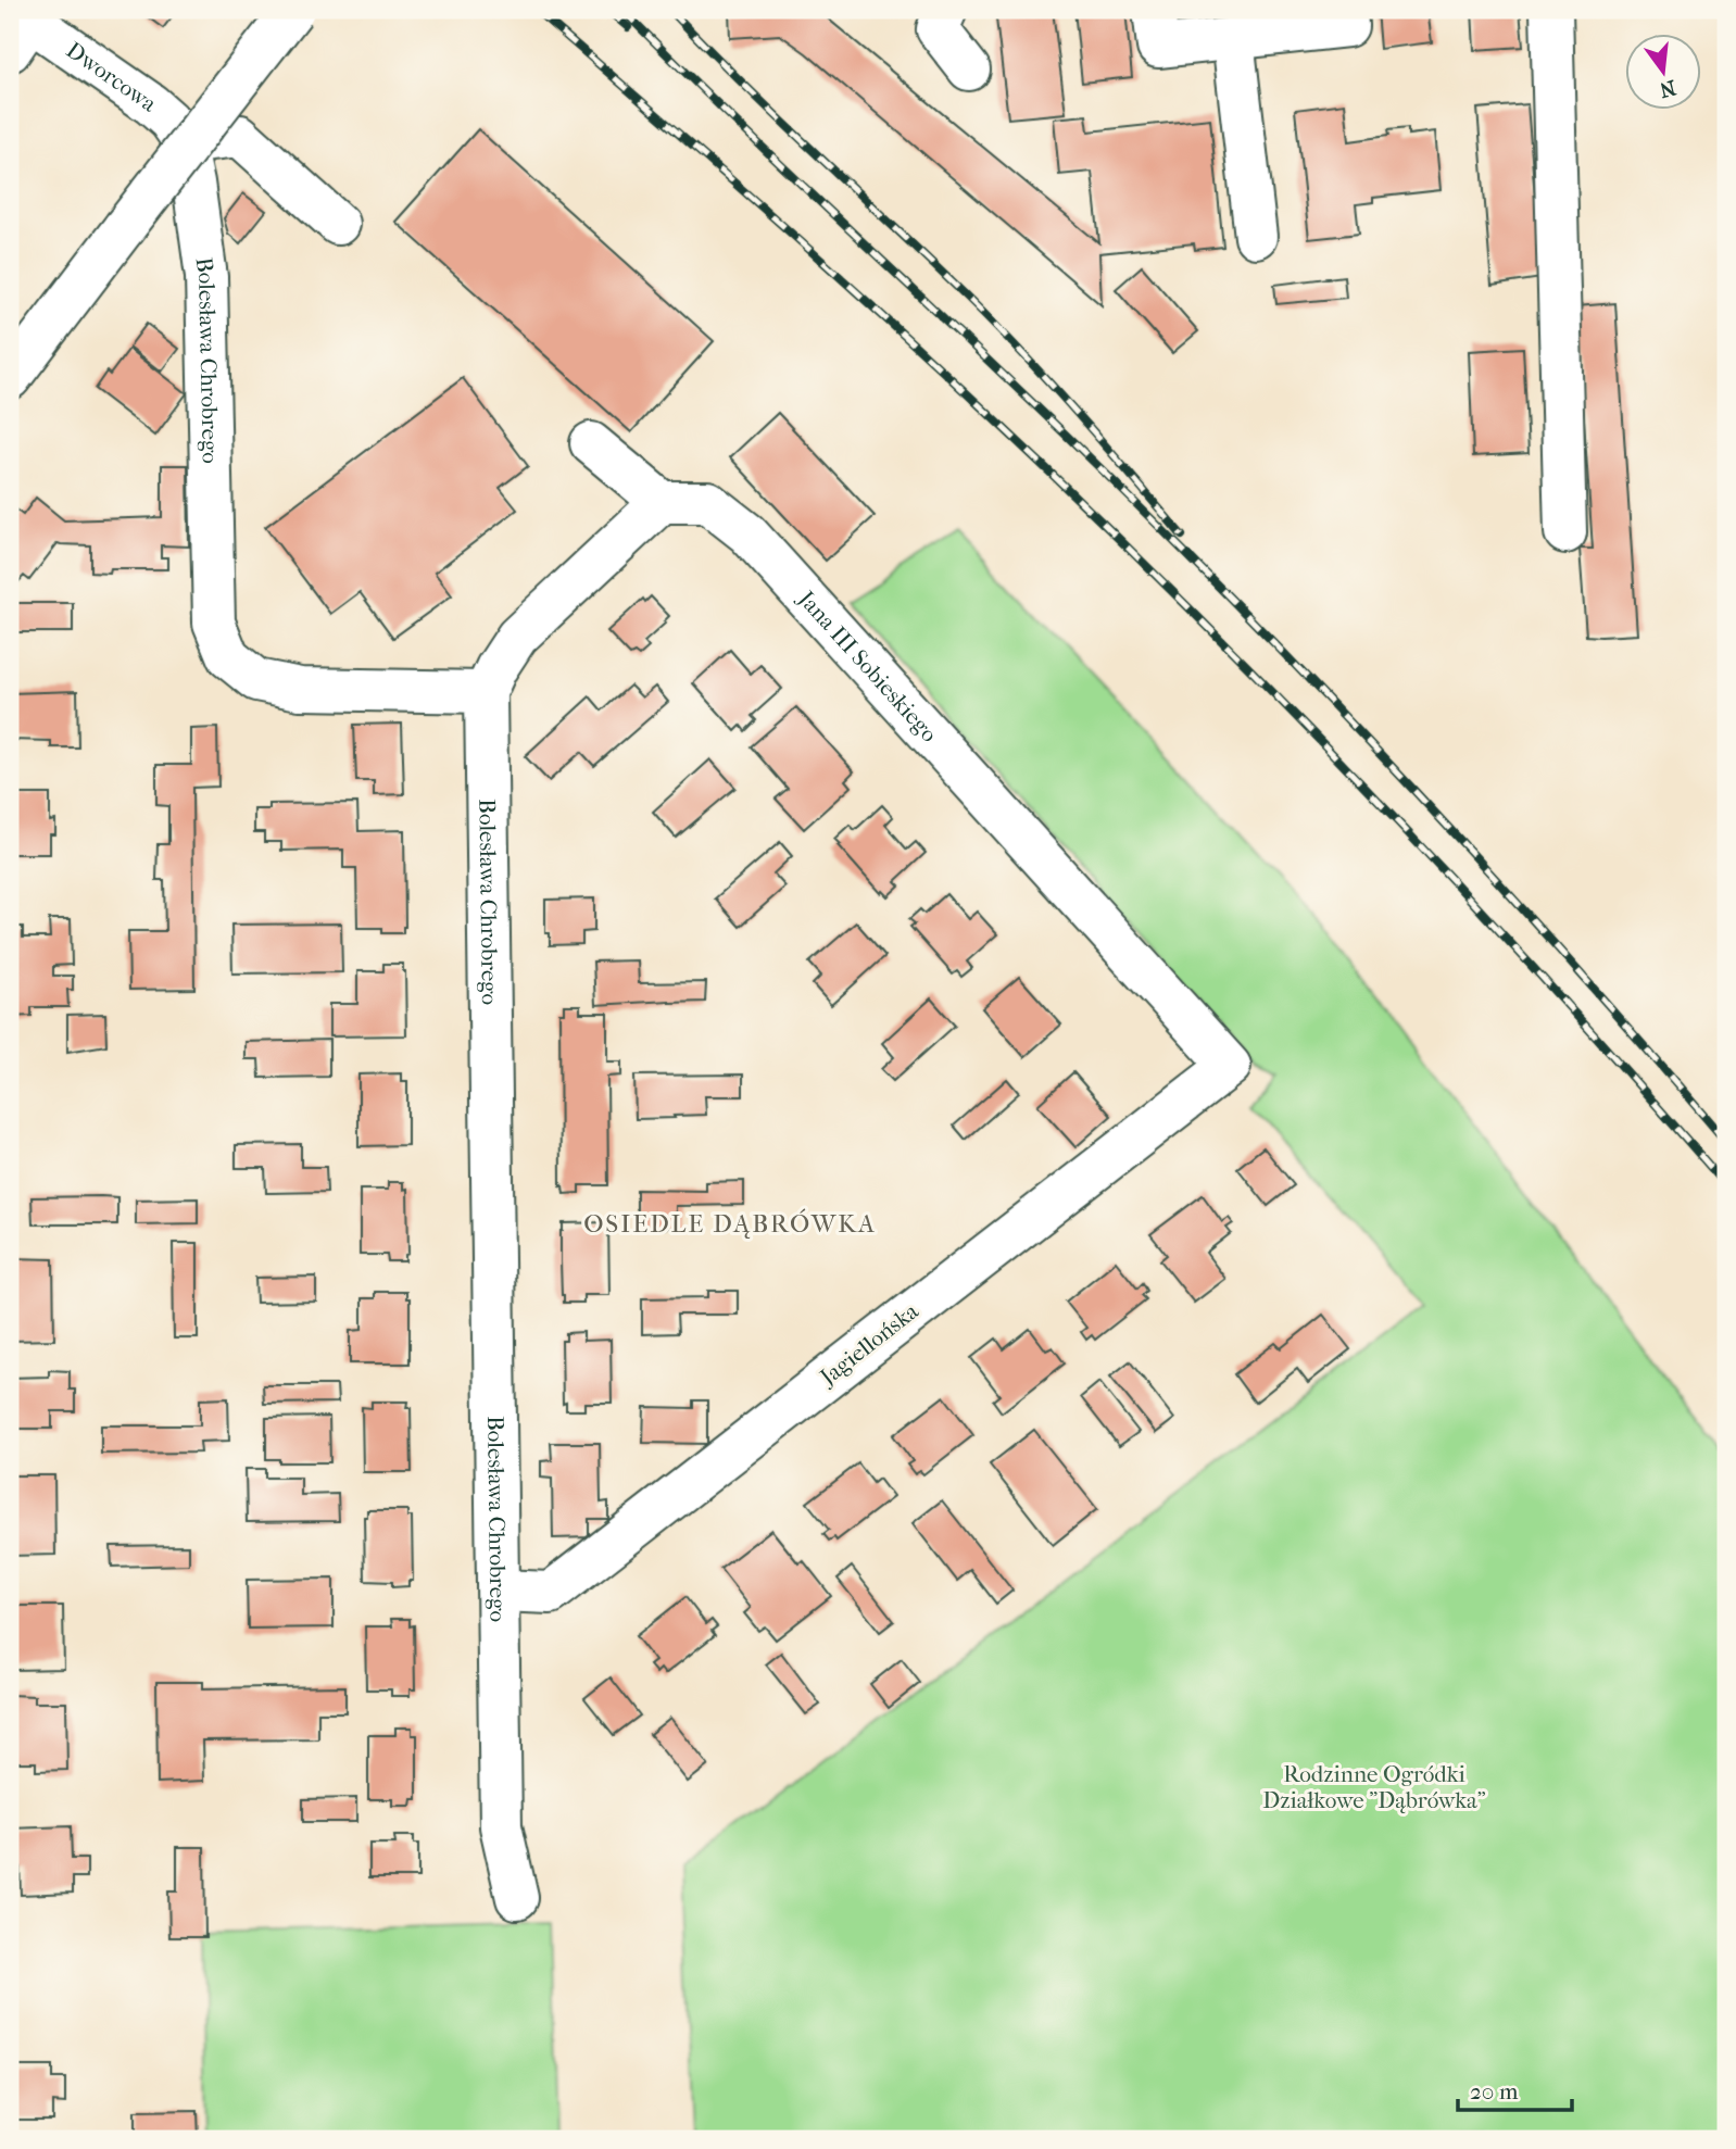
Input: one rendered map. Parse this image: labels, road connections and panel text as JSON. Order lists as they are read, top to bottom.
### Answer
{
  "streets": {
    "street": [
      "Dworcowa",
      "Bolesława Chrobrego",
      "Jana III Sobieskiego",
      "Jagiellońska"
    ]
  },
  "crossings": [
    ["Dworcowa", "Bolesława Chrobrego"],
    ["Bolesława Chrobrego", "Jagiellońska"],
    ["Jana III Sobieskiego", "Jagiellońska"]
  ],
  "districts": ["OSIEDLE DĄBRÓWKA"],
  "parks": ["Rodzinne Ogródki Działkowe \"Dąbrówka\""],
  "scale_bar": "20 m",
  "north": "bottom"
}
